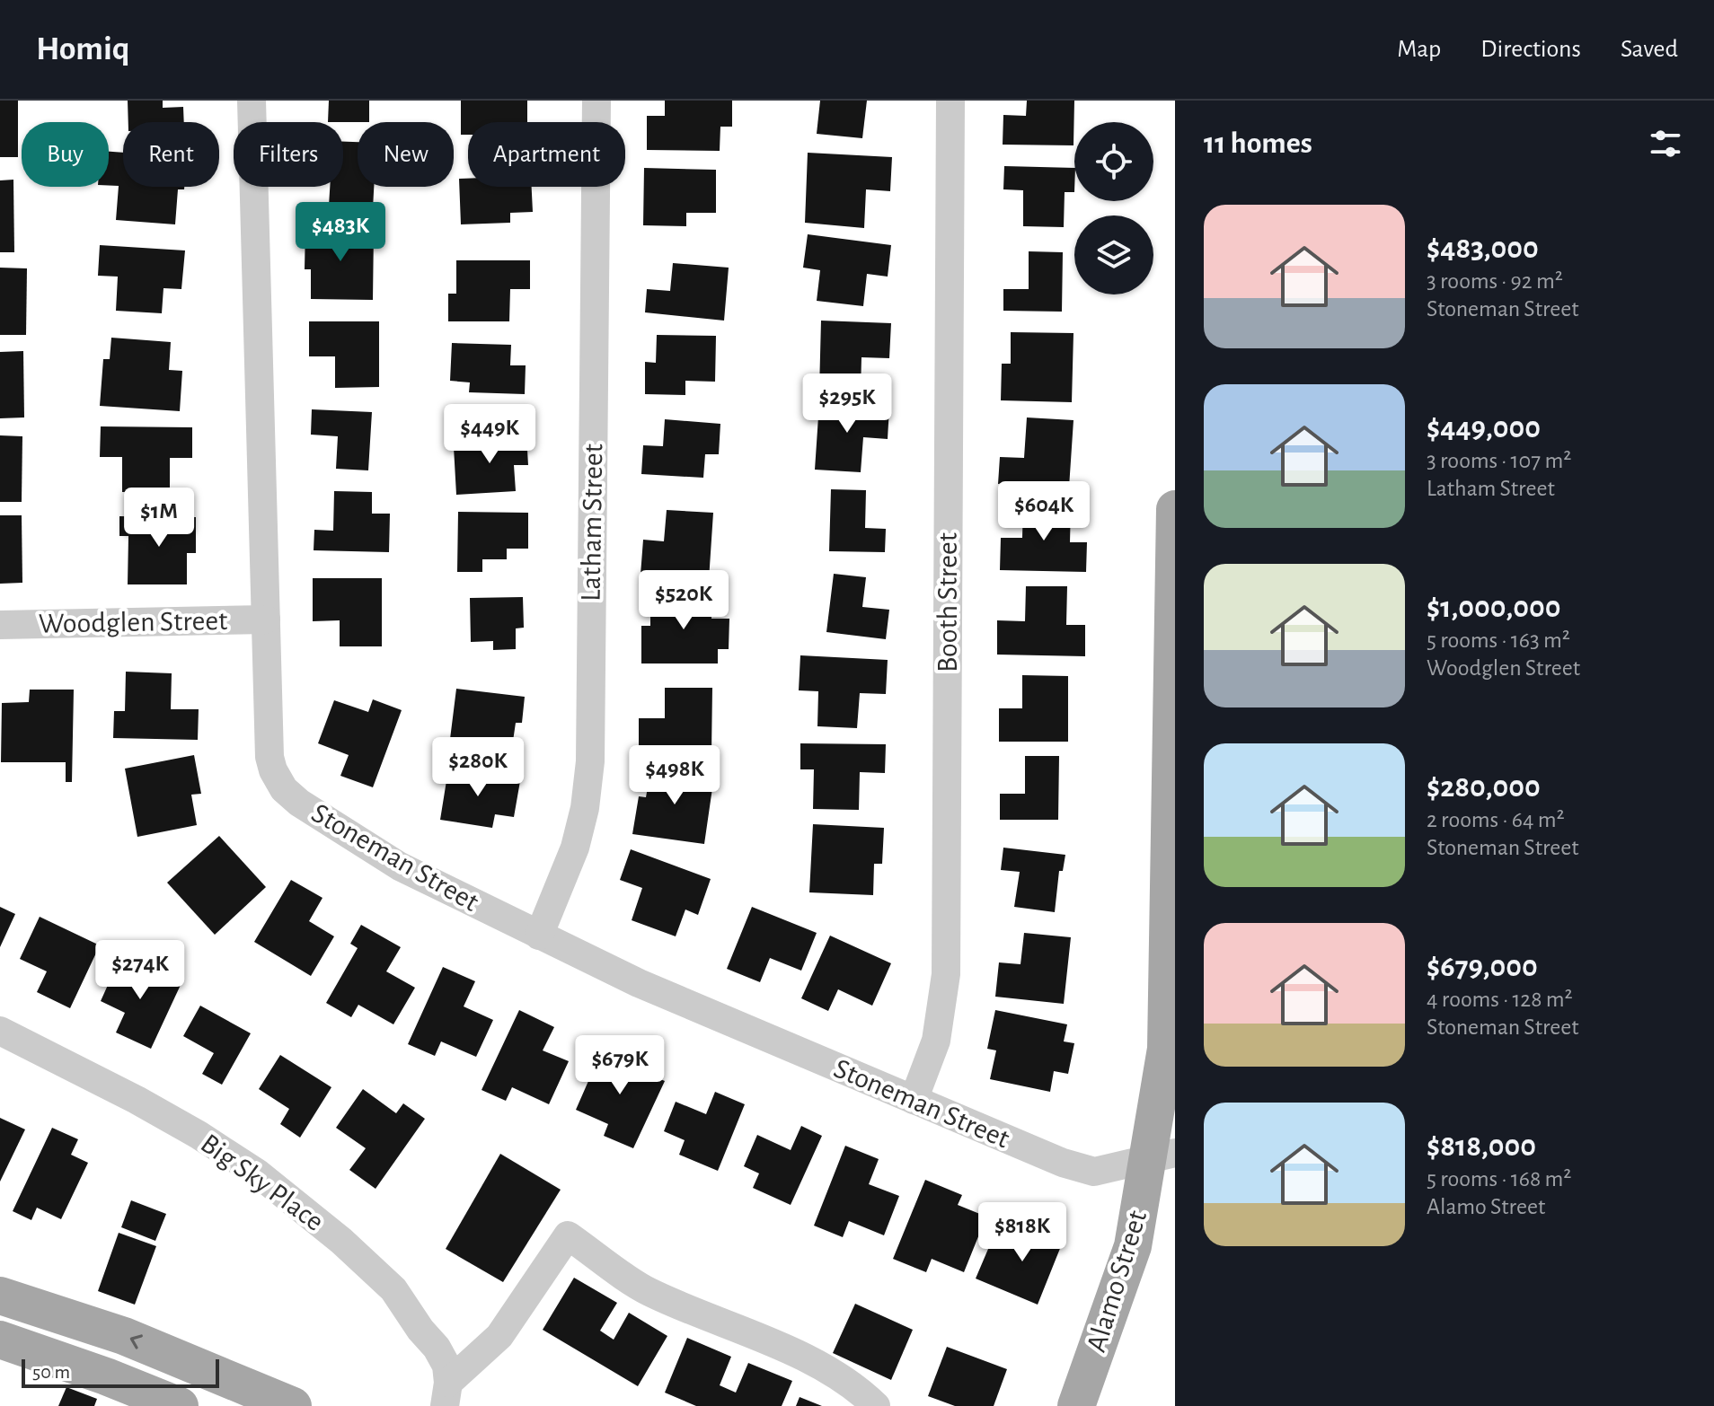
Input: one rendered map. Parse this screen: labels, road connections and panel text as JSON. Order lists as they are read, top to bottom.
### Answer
{
  "streets": {
    "main road": ["Alamo Street"],
    "street": [
      "Latham Street",
      "Booth Street",
      "Woodglen Street",
      "Stoneman Street",
      "Big Sky Place"
    ]
  },
  "crossings": [
    ["Latham Street", "Stoneman Street"],
    ["Booth Street", "Stoneman Street"],
    ["Woodglen Street", "Stoneman Street"],
    ["Stoneman Street", "Alamo Street"]
  ],
  "scale_bar": "50 m",
  "page": {
    "header": "Homiq",
    "nav": ["Map", "Directions", "Saved"],
    "heading": "11 homes",
    "chip": [
      "Buy",
      "Rent",
      "Filters",
      "New",
      "Apartment"
    ],
    "list": [
      {
        "name": "$483,000",
        "note": "3 rooms · 92 m² · Stoneman Street"
      },
      {
        "name": "$449,000",
        "note": "3 rooms · 107 m² · Latham Street"
      },
      {
        "name": "$1,000,000",
        "note": "5 rooms · 163 m² · Woodglen Street"
      },
      {
        "name": "$280,000",
        "note": "2 rooms · 64 m² · Stoneman Street"
      },
      {
        "name": "$679,000",
        "note": "4 rooms · 128 m² · Stoneman Street"
      },
      {
        "name": "$818,000",
        "note": "5 rooms · 168 m² · Alamo Street"
      }
    ],
    "price": [
      "$483K",
      "$295K",
      "$449K",
      "$604K",
      "$1M",
      "$520K",
      "$280K",
      "$498K",
      "$274K",
      "$679K",
      "$818K"
    ],
    "scale": "50 m"
  }
}
